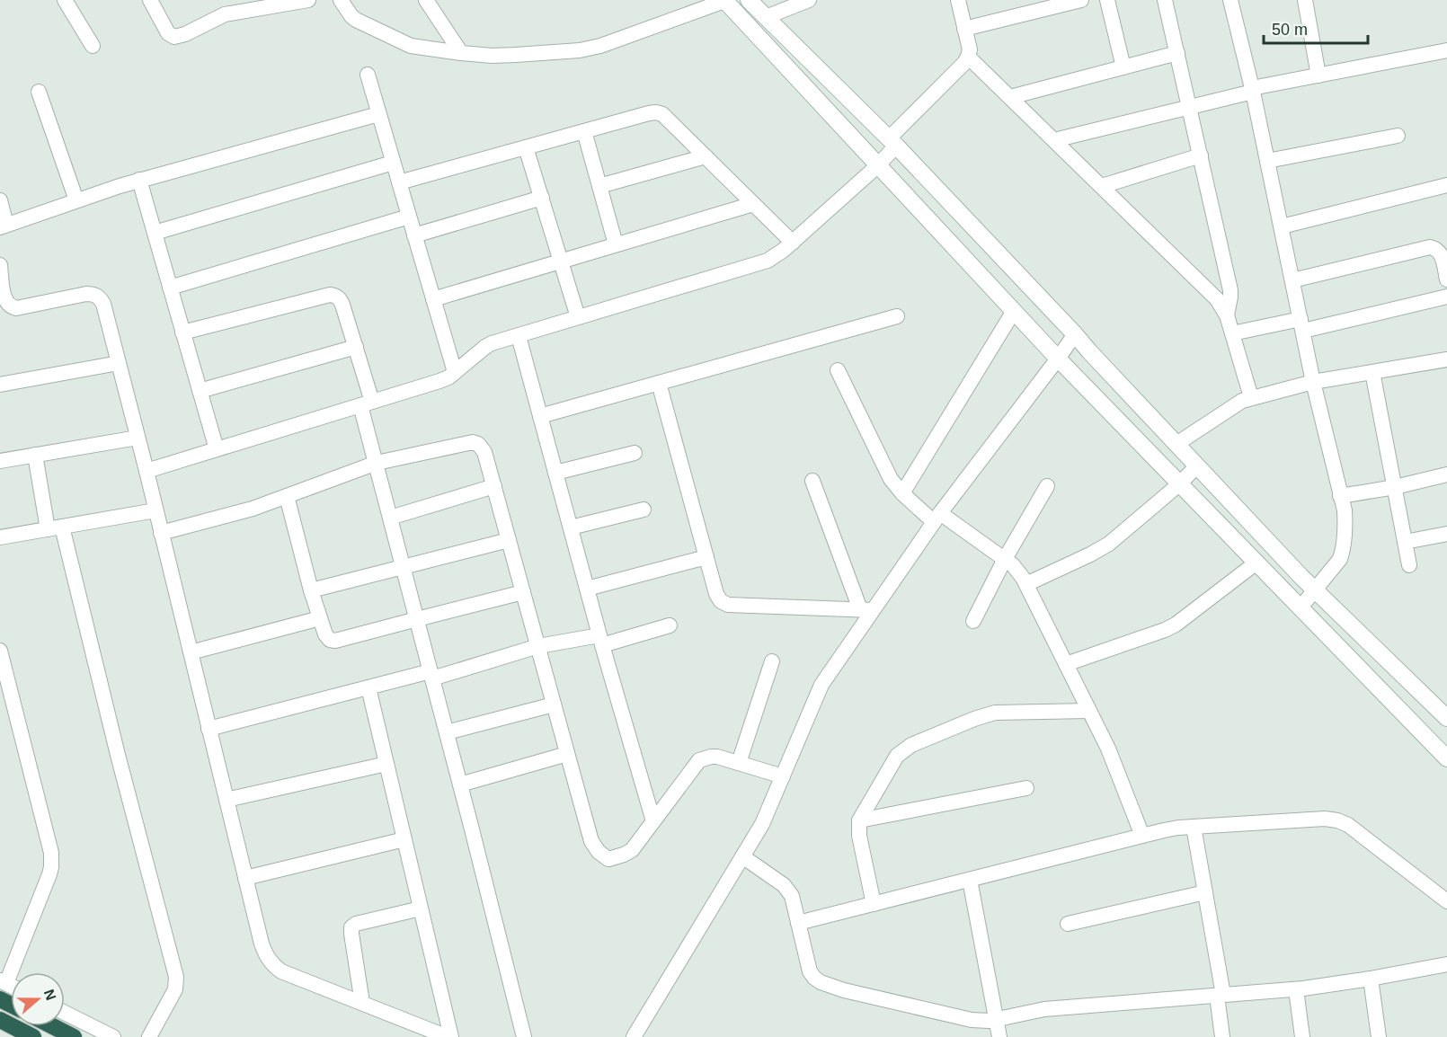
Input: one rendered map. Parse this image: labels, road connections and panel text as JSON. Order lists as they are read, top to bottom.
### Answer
{
  "scale_bar": "50 m",
  "north": "right"
}
